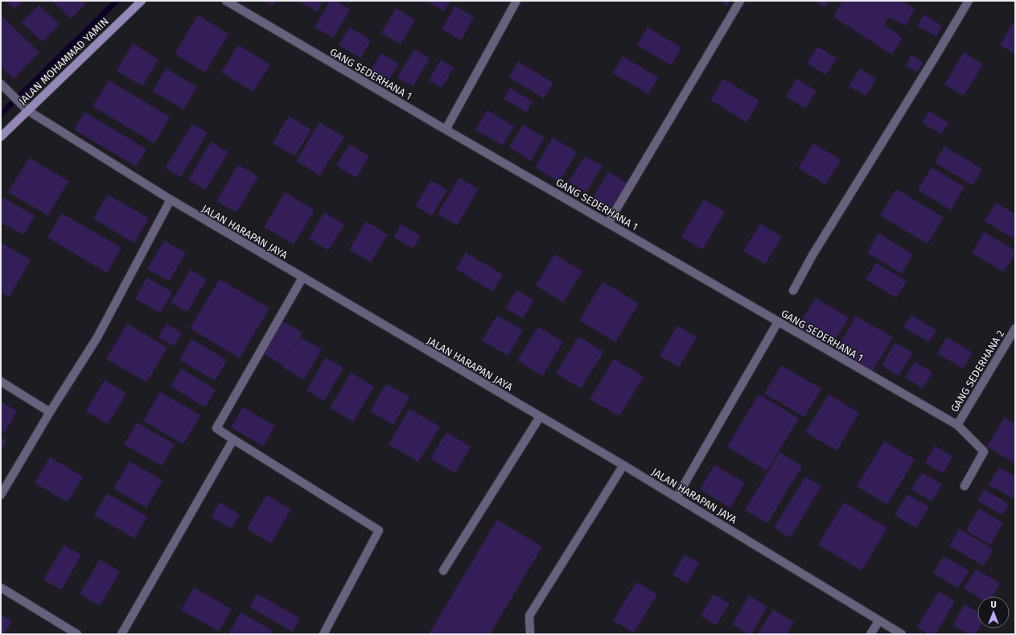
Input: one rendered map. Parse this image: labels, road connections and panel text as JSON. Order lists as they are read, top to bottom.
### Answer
{
  "streets": {
    "street": [
      "JALAN MOHAMMAD YAMIN",
      "GANG SEDERHANA 1",
      "JALAN HARAPAN JAYA",
      "GANG SEDERHANA 2"
    ]
  },
  "crossings": [
    ["JALAN MOHAMMAD YAMIN", "JALAN HARAPAN JAYA"],
    ["GANG SEDERHANA 1", "GANG SEDERHANA 2"]
  ],
  "north": "top"
}
